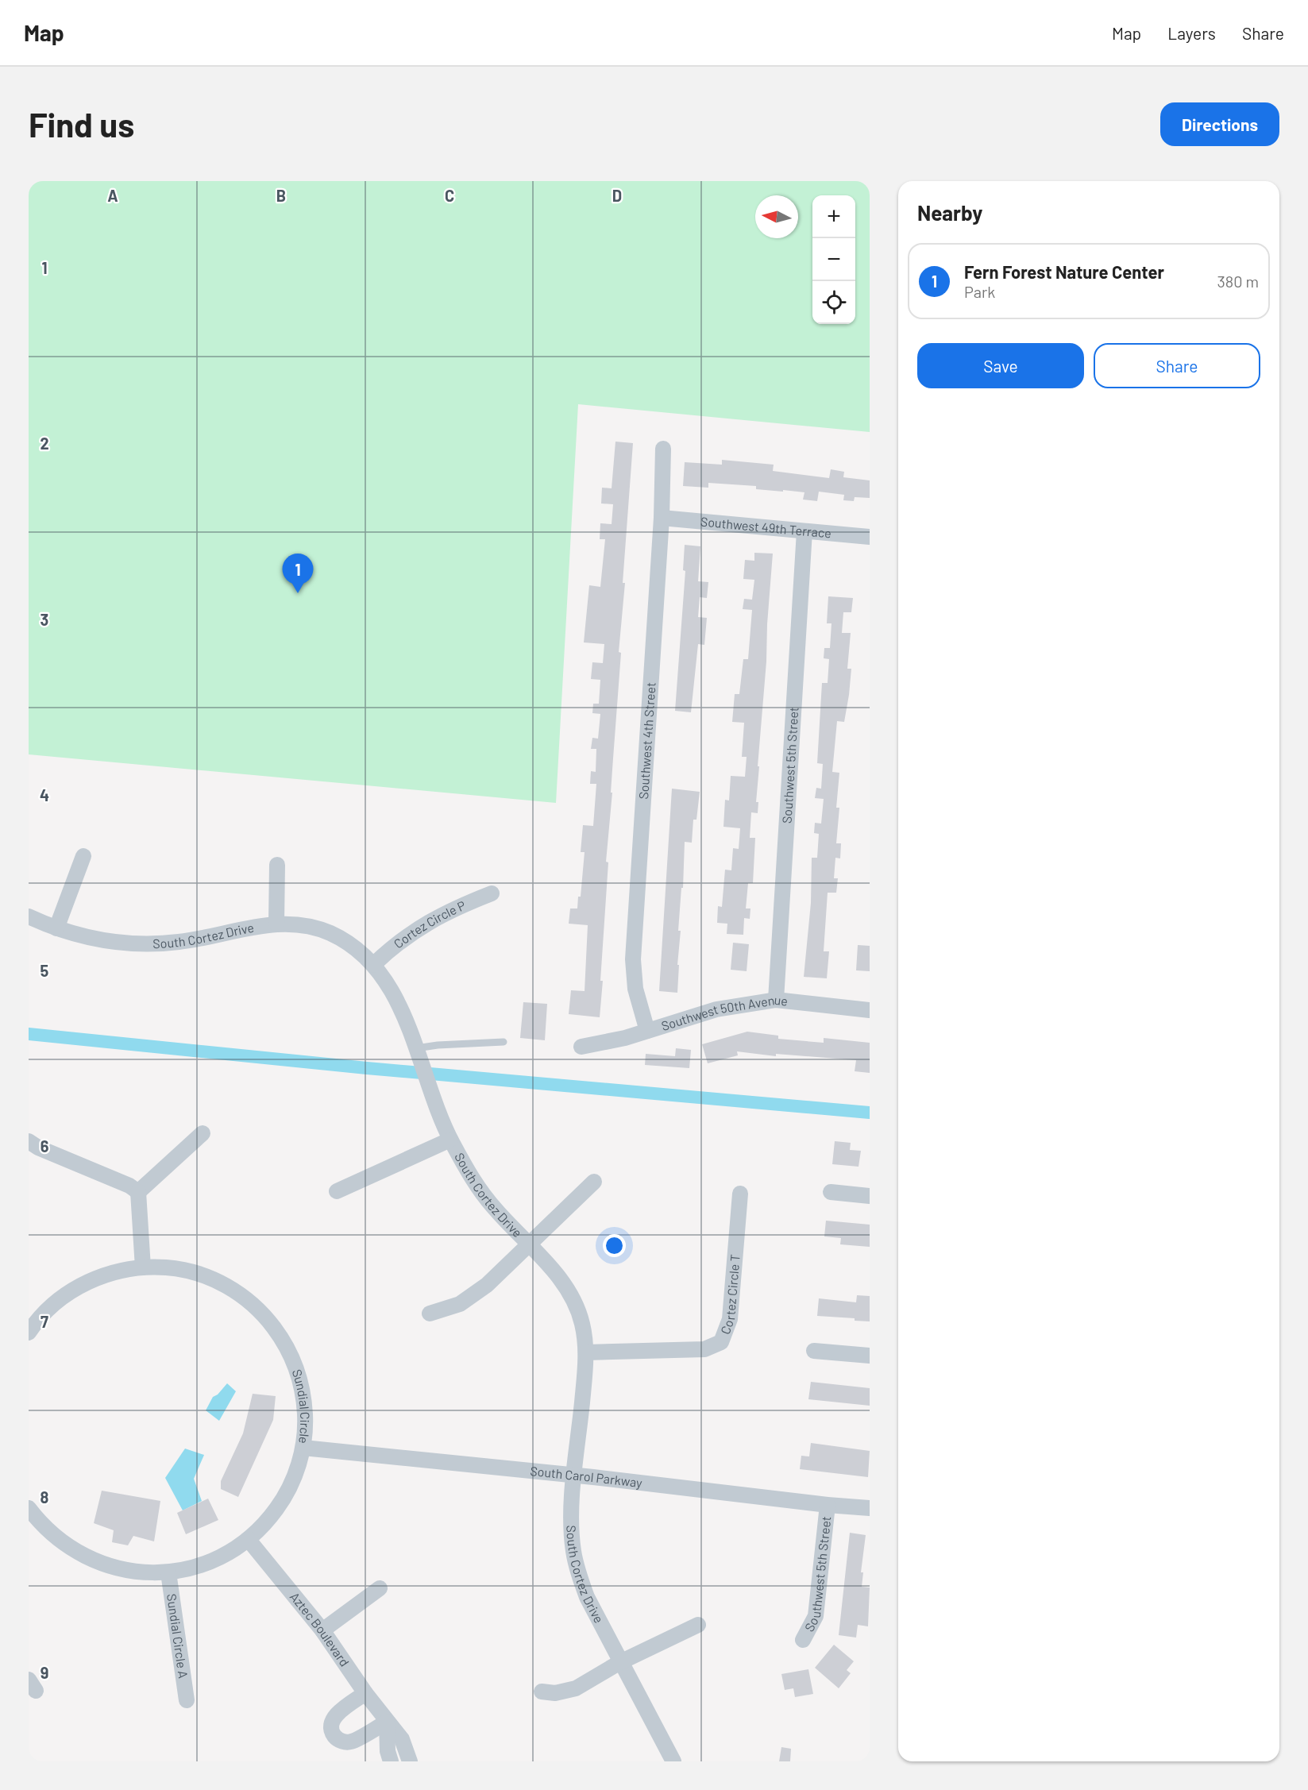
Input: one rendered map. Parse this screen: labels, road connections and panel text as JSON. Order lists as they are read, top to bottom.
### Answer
{
  "streets": {
    "street": [
      "Southwest 49th Terrace",
      "Southwest 4th Street",
      "Southwest 5th Street",
      "Cortez Circle P",
      "South Cortez Drive",
      "Southwest 50th Avenue",
      "Cortez Circle T",
      "Sundial Circle",
      "South Carol Parkway",
      "Aztec Boulevard",
      "Sundial Circle A"
    ]
  },
  "crossings": [
    ["Southwest 49th Terrace", "Southwest 4th Street"],
    ["Southwest 49th Terrace", "Southwest 5th Street"],
    ["Southwest 4th Street", "Southwest 50th Avenue"],
    ["Southwest 5th Street", "Southwest 50th Avenue"],
    ["Southwest 5th Street", "South Carol Parkway"],
    ["Cortez Circle P", "South Cortez Drive"],
    ["South Cortez Drive", "Cortez Circle T"],
    ["South Cortez Drive", "South Carol Parkway"],
    ["Sundial Circle", "South Carol Parkway"],
    ["Sundial Circle", "Aztec Boulevard"],
    ["Sundial Circle", "Sundial Circle A"]
  ],
  "north": "left",
  "page": {
    "header": "Map",
    "nav": ["Map", "Layers", "Share"],
    "buttons": [
      "Directions",
      ["Save", "Share"]
    ],
    "title": "Find us",
    "heading": "Nearby",
    "map_buttons": ["+", "−"],
    "list": [
      {
        "mark": "1",
        "name": "Fern Forest Nature Center",
        "note": "Park",
        "value": "380 m"
      }
    ],
    "pins": "1"
  },
  "grid": {
    "columns": [
      "A",
      "B",
      "C",
      "D"
    ],
    "rows": [
      "1",
      "2",
      "3",
      "4",
      "5",
      "6",
      "7",
      "8",
      "9"
    ]
  }
}
